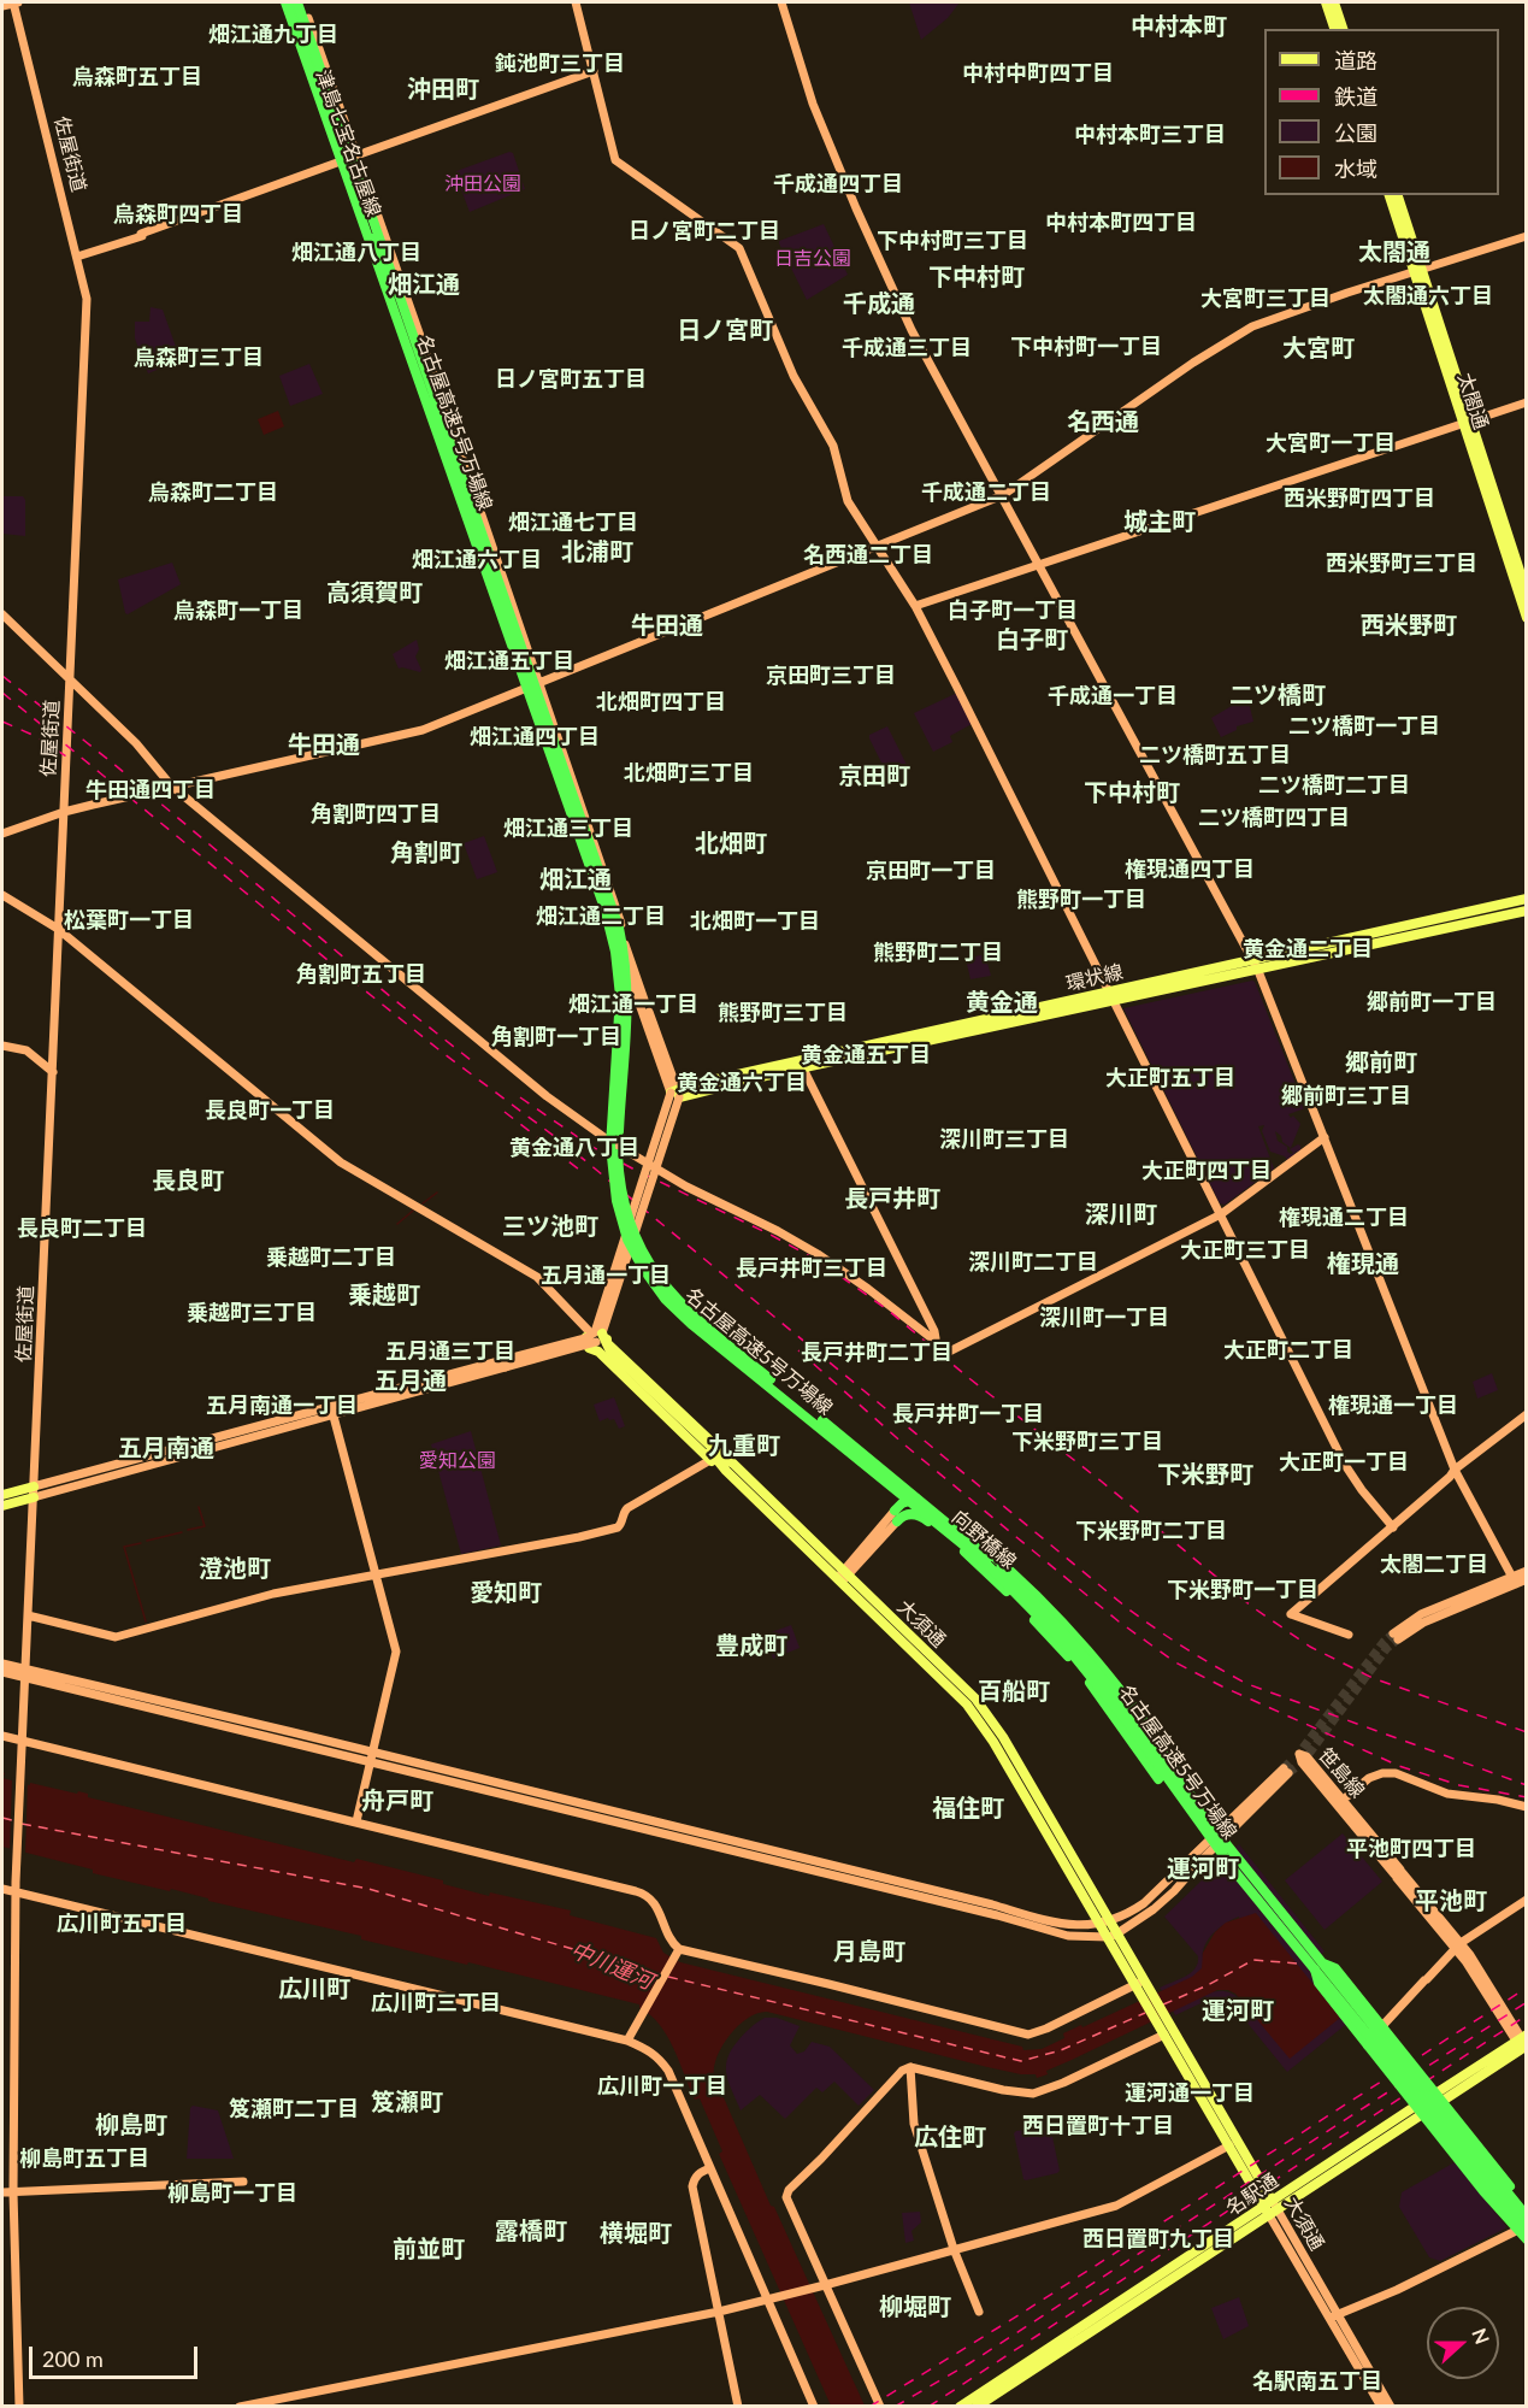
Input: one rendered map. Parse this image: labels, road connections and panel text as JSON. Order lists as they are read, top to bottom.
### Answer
{
  "streets": {
    "highway": ["名古屋高速5号万場線"],
    "main road": [
      "太閤通",
      "環状線",
      "大須通",
      "名駅通"
    ],
    "street": [
      "津島七宝名古屋線",
      "佐屋街道",
      "向野橋線",
      "笹島線"
    ]
  },
  "crossings": [
    ["津島七宝名古屋線", "名古屋高速5号万場線"],
    ["津島七宝名古屋線", "環状線"],
    ["大須通", "名駅通"],
    ["笹島線", "名駅通"]
  ],
  "districts": [
    "中村本町",
    "畑江通九丁目",
    "鈍池町三丁目",
    "中村中町四丁目",
    "烏森町五丁目",
    "沖田町",
    "中村本町三丁目",
    "千成通四丁目",
    "烏森町四丁目",
    "中村本町四丁目",
    "日ノ宮町二丁目",
    "下中村町三丁目",
    "畑江通八丁目",
    "太閤通",
    "下中村町",
    "畑江通",
    "太閤通六丁目",
    "大宮町三丁目",
    "千成通",
    "日ノ宮町",
    "下中村町一丁目",
    "千成通三丁目",
    "大宮町",
    "烏森町三丁目",
    "日ノ宮町五丁目",
    "名西通",
    "大宮町一丁目",
    "烏森町二丁目",
    "千成通二丁目",
    "西米野町四丁目",
    "畑江通七丁目",
    "城主町",
    "北浦町",
    "名西通二丁目",
    "畑江通六丁目",
    "西米野町三丁目",
    "高須賀町",
    "烏森町一丁目",
    "白子町一丁目",
    "牛田通",
    "西米野町",
    "白子町",
    "畑江通五丁目",
    "京田町三丁目",
    "千成通一丁目",
    "二ツ橋町",
    "北畑町四丁目",
    "二ツ橋町一丁目",
    "畑江通四丁目",
    "牛田通",
    "二ツ橋町五丁目",
    "北畑町三丁目",
    "京田町",
    "二ツ橋町二丁目",
    "牛田通四丁目",
    "下中村町",
    "角割町四丁目",
    "二ツ橋町四丁目",
    "畑江通三丁目",
    "北畑町",
    "角割町",
    "権現通四丁目",
    "京田町一丁目",
    "畑江通",
    "熊野町一丁目",
    "畑江通二丁目",
    "松葉町一丁目",
    "北畑町一丁目",
    "黄金通二丁目",
    "熊野町二丁目",
    "角割町五丁目",
    "郷前町一丁目",
    "黄金通",
    "畑江通一丁目",
    "熊野町三丁目",
    "角割町一丁目",
    "黄金通五丁目",
    "郷前町",
    "大正町五丁目",
    "黄金通六丁目",
    "郷前町三丁目",
    "長良町一丁目",
    "深川町三丁目",
    "黄金通八丁目",
    "大正町四丁目",
    "長良町",
    "長戸井町",
    "深川町",
    "権現通二丁目",
    "三ツ池町",
    "長良町二丁目",
    "大正町三丁目",
    "乗越町二丁目",
    "深川町二丁目",
    "権現通",
    "長戸井町三丁目",
    "五月通一丁目",
    "乗越町",
    "乗越町三丁目",
    "深川町一丁目",
    "大正町二丁目",
    "五月通三丁目",
    "長戸井町二丁目",
    "五月通",
    "五月南通一丁目",
    "権現通一丁目",
    "長戸井町一丁目",
    "下米野町三丁目",
    "九重町",
    "五月南通",
    "大正町一丁目",
    "下米野町",
    "下米野町二丁目",
    "太閤二丁目",
    "澄池町",
    "下米野町一丁目",
    "愛知町",
    "豊成町",
    "百船町",
    "舟戸町",
    "福住町",
    "平池町四丁目",
    "運河町",
    "平池町",
    "広川町五丁目",
    "月島町",
    "広川町",
    "広川町三丁目",
    "運河町",
    "広川町一丁目",
    "運河通一丁目",
    "笈瀬町",
    "笈瀬町二丁目",
    "柳島町",
    "西日置町十丁目",
    "広住町",
    "柳島町五丁目",
    "柳島町一丁目",
    "露橋町",
    "横堀町",
    "西日置町九丁目",
    "前並町",
    "柳堀町",
    "名駅南五丁目"
  ],
  "water": ["中川運河"],
  "parks": ["沖田公園", "日吉公園", "愛知公園"],
  "legend": [
    "道路",
    "鉄道",
    "公園",
    "水域"
  ],
  "scale_bar": "200 m",
  "north": "right"
}
